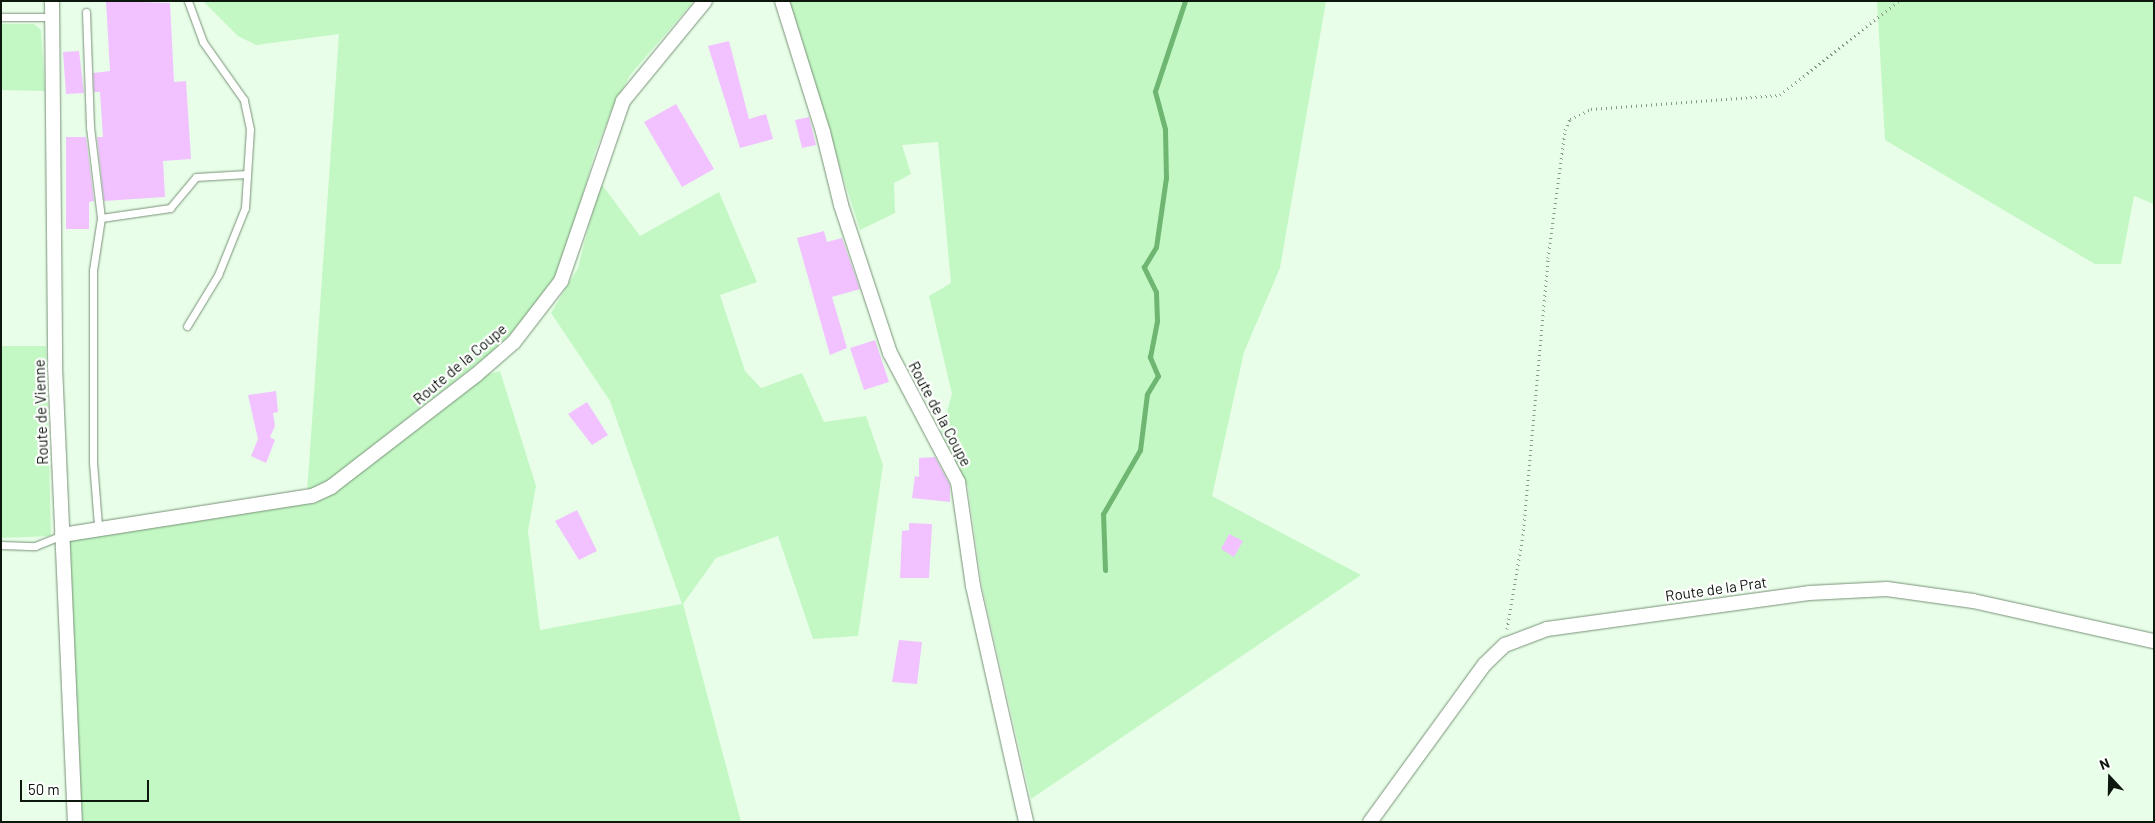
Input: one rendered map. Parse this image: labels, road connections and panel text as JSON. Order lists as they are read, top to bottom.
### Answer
{
  "streets": {
    "street": ["Route de la Coupe", "Route de Vienne", "Route de la Prat"]
  },
  "crossings": [
    ["Route de la Coupe", "Route de Vienne"]
  ],
  "scale_bar": "50 m",
  "north": "top"
}
